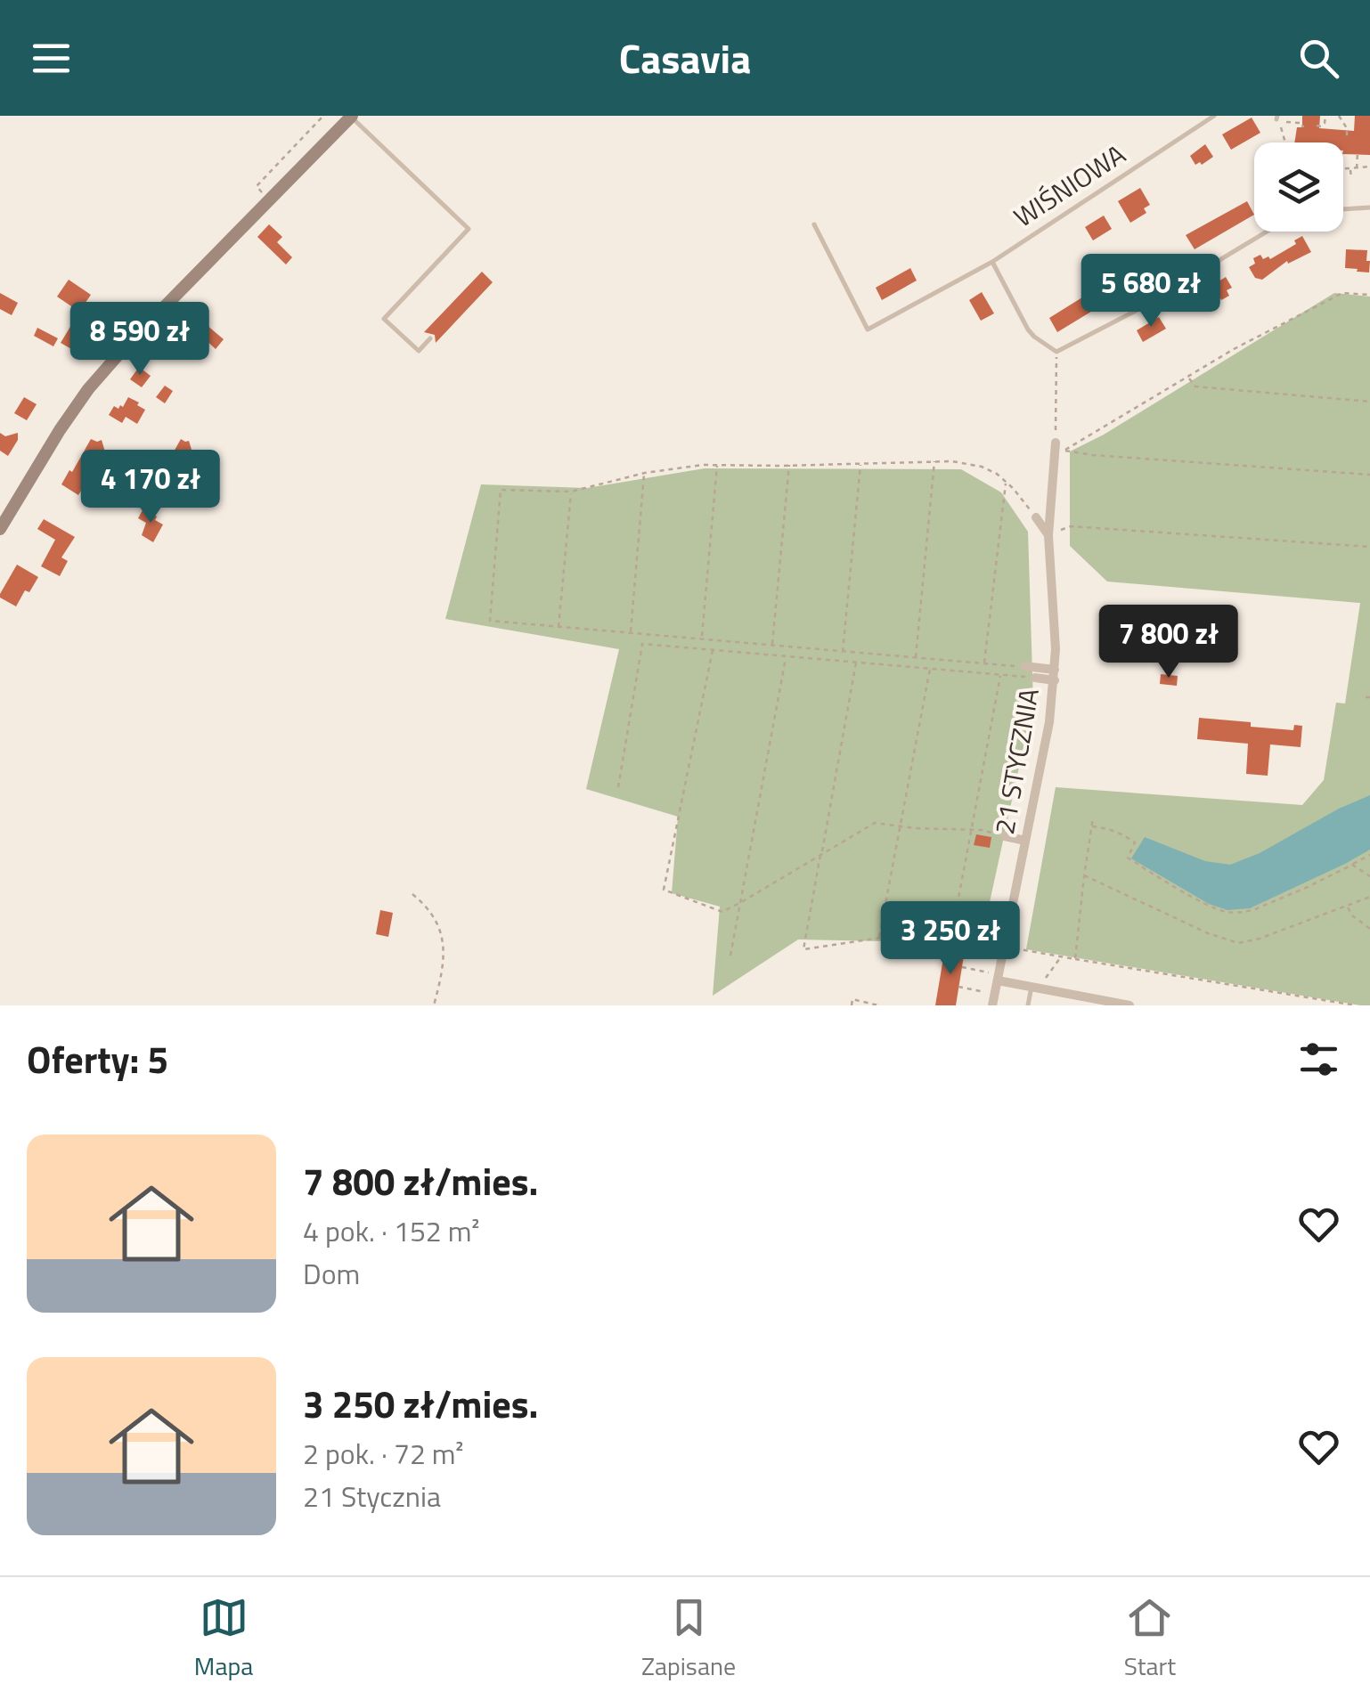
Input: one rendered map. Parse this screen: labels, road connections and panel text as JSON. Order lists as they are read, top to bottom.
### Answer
{
  "streets": {
    "street": ["21 STYCZNIA"],
    "lane": ["WIŚNIOWA"]
  },
  "page": {
    "header": "Casavia",
    "price": [
      "5 680 zł",
      "8 590 zł",
      "4 170 zł",
      "7 800 zł",
      "3 250 zł"
    ],
    "heading": "Oferty: 5",
    "list": [
      {
        "name": "7 800 zł/mies.",
        "note": "4 pok. · 152 m² · Dom"
      },
      {
        "name": "3 250 zł/mies.",
        "note": "2 pok. · 72 m² · 21 Stycznia"
      }
    ],
    "tabs": ["Mapa", "Zapisane", "Start"]
  }
}
